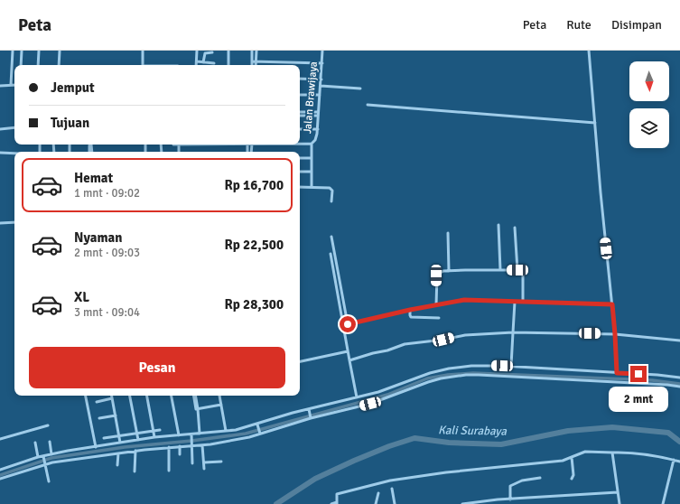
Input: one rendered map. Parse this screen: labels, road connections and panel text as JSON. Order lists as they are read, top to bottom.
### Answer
{
  "streets": {
    "street": ["Jalan Brawijaya"]
  },
  "water": ["Kali Surabaya"],
  "north": "bottom",
  "page": {
    "header": "Peta",
    "nav": ["Peta", "Rute", "Disimpan"],
    "banner": ["Jemput", "Tujuan"],
    "list": [
      {
        "name": "Hemat",
        "note": "1 mnt · 09:02",
        "value": "Rp 16,700"
      },
      {
        "name": "Nyaman",
        "note": "2 mnt · 09:03",
        "value": "Rp 22,500"
      },
      {
        "name": "XL",
        "note": "3 mnt · 09:04",
        "value": "Rp 28,300"
      }
    ],
    "buttons": "Pesan",
    "bubble": "2 mnt"
  }
}
